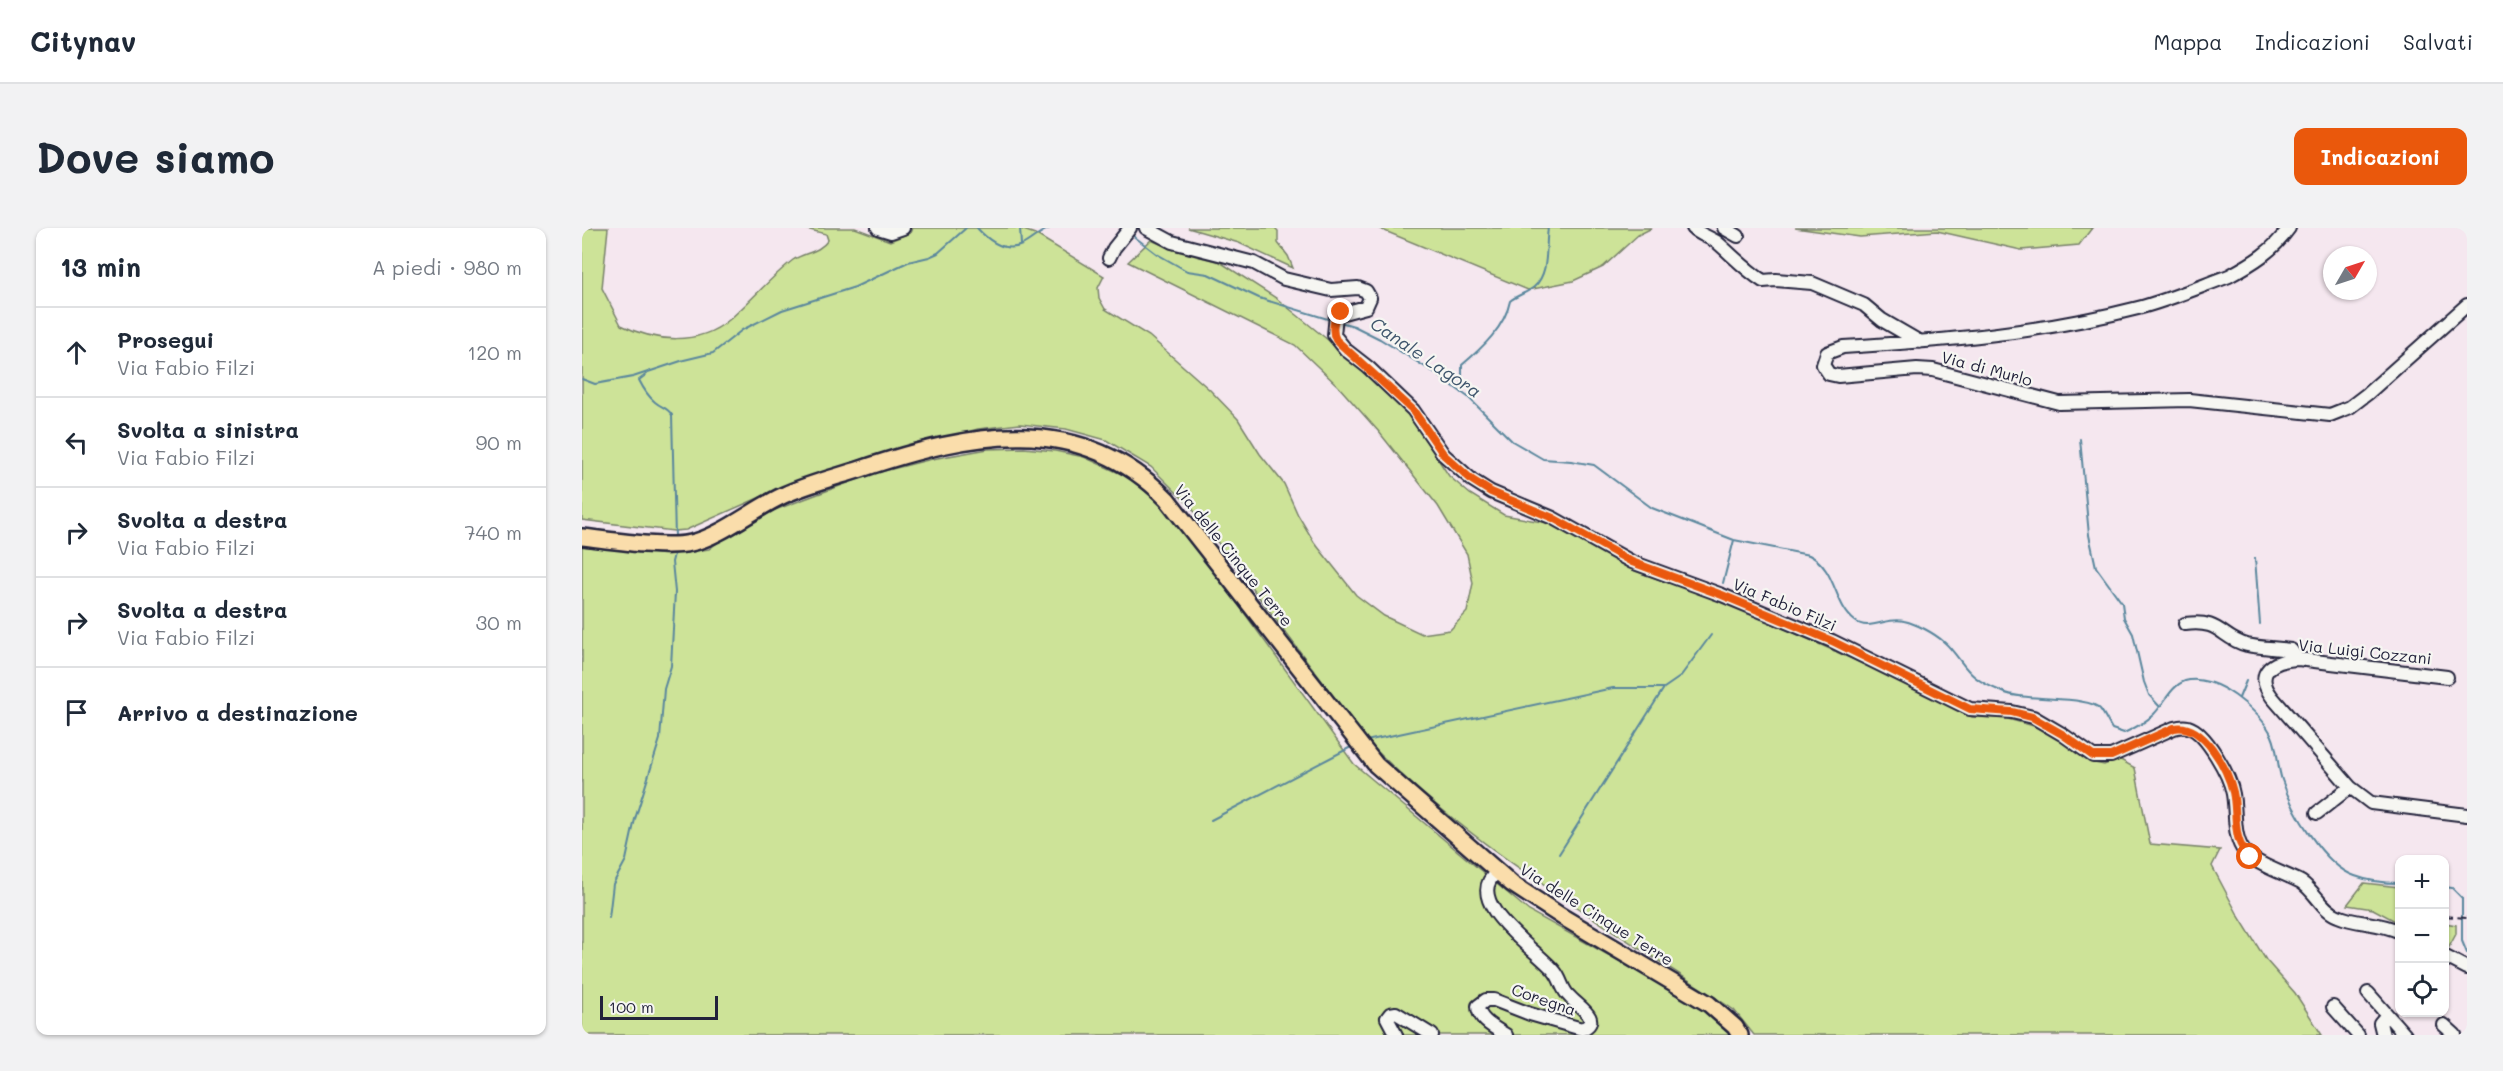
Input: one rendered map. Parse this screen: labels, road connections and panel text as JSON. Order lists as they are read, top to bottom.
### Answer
{
  "streets": {
    "main road": ["Via delle Cinque Terre"],
    "street": [
      "Via di Murlo",
      "Via Fabio Filzi",
      "Via Luigi Cozzani",
      "Coregna"
    ]
  },
  "crossings": [
    ["Via delle Cinque Terre", "Coregna"]
  ],
  "water": ["Canale Lagora"],
  "scale_bar": "100 m",
  "north": "top right",
  "page": {
    "header": "Citynav",
    "nav": ["Mappa", "Indicazioni", "Salvati"],
    "buttons": "Indicazioni",
    "title": "Dove siamo",
    "heading": ["13 min", "A piedi · 980 m"],
    "list": [
      ["Prosegui", "Via Fabio Filzi", "120 m"],
      ["Svolta a sinistra", "Via Fabio Filzi", "90 m"],
      ["Svolta a destra", "Via Fabio Filzi", "740 m"],
      ["Svolta a destra", "Via Fabio Filzi", "30 m"],
      "Arrivo a destinazione"
    ],
    "map_buttons": ["+", "−"],
    "scale": "100 m"
  }
}
